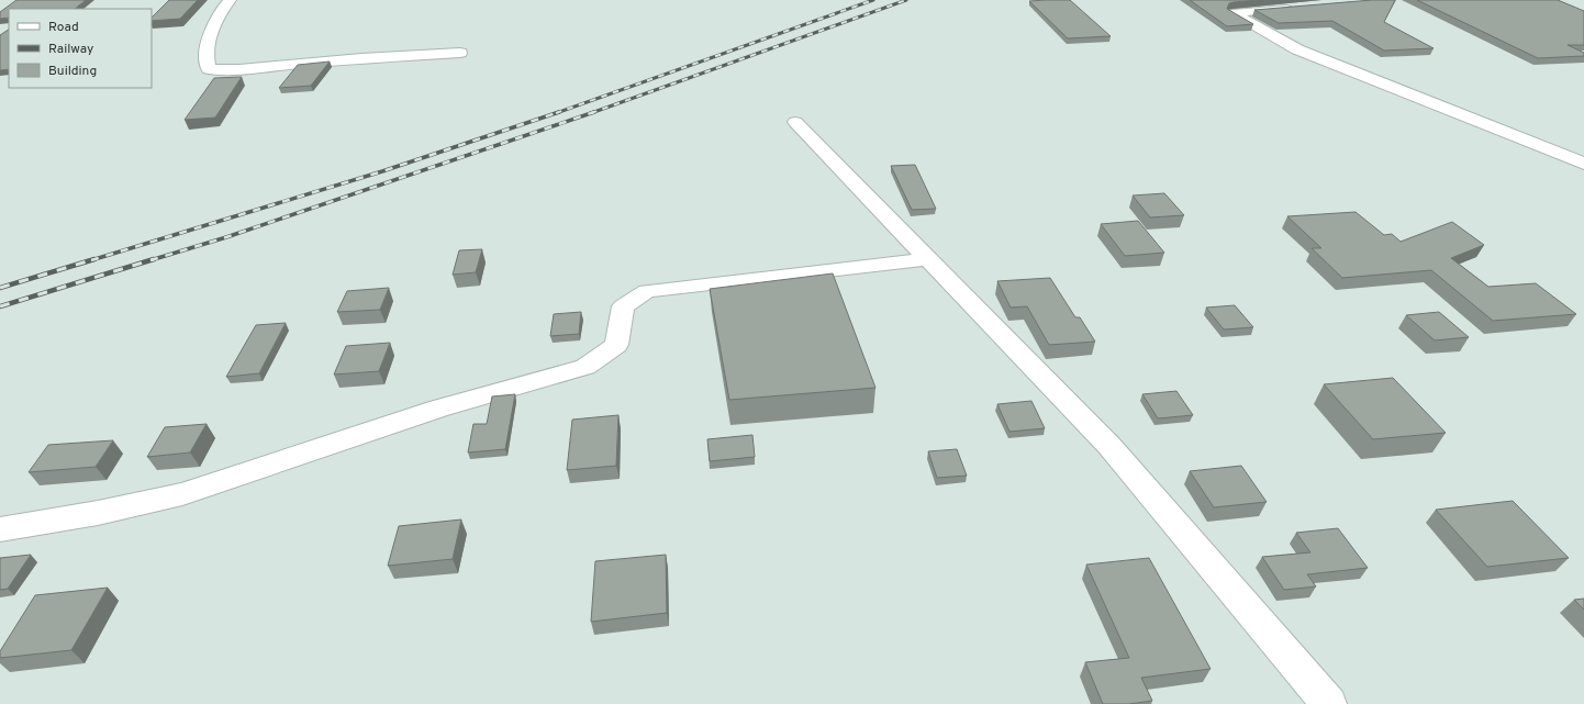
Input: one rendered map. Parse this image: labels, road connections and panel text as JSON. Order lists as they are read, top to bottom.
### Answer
{
  "legend": ["Road", "Railway", "Building"]
}
